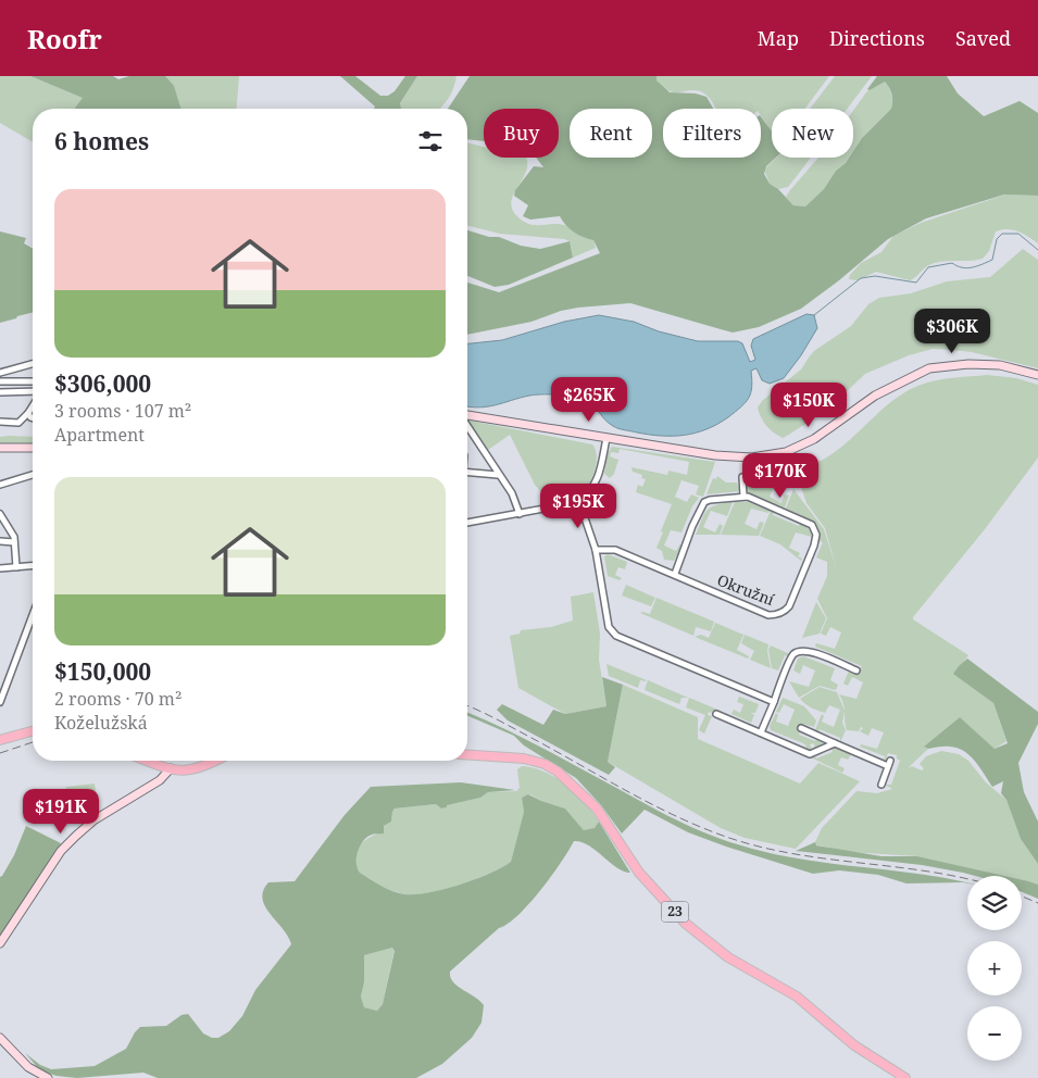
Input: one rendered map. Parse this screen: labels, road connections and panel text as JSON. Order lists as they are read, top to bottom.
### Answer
{
  "streets": {
    "main road": ["23"],
    "street": ["Okružní"]
  },
  "page": {
    "header": "Roofr",
    "nav": ["Map", "Directions", "Saved"],
    "chip": [
      "Buy",
      "Rent",
      "Filters",
      "New"
    ],
    "heading": "6 homes",
    "list": [
      {
        "name": "$306,000",
        "note": "3 rooms · 107 m² · Apartment"
      },
      {
        "name": "$150,000",
        "note": "2 rooms · 70 m² · Koželužská"
      }
    ],
    "price": [
      "$306K",
      "$265K",
      "$150K",
      "$170K",
      "$195K",
      "$191K"
    ],
    "map_buttons": ["+", "−"]
  }
}
